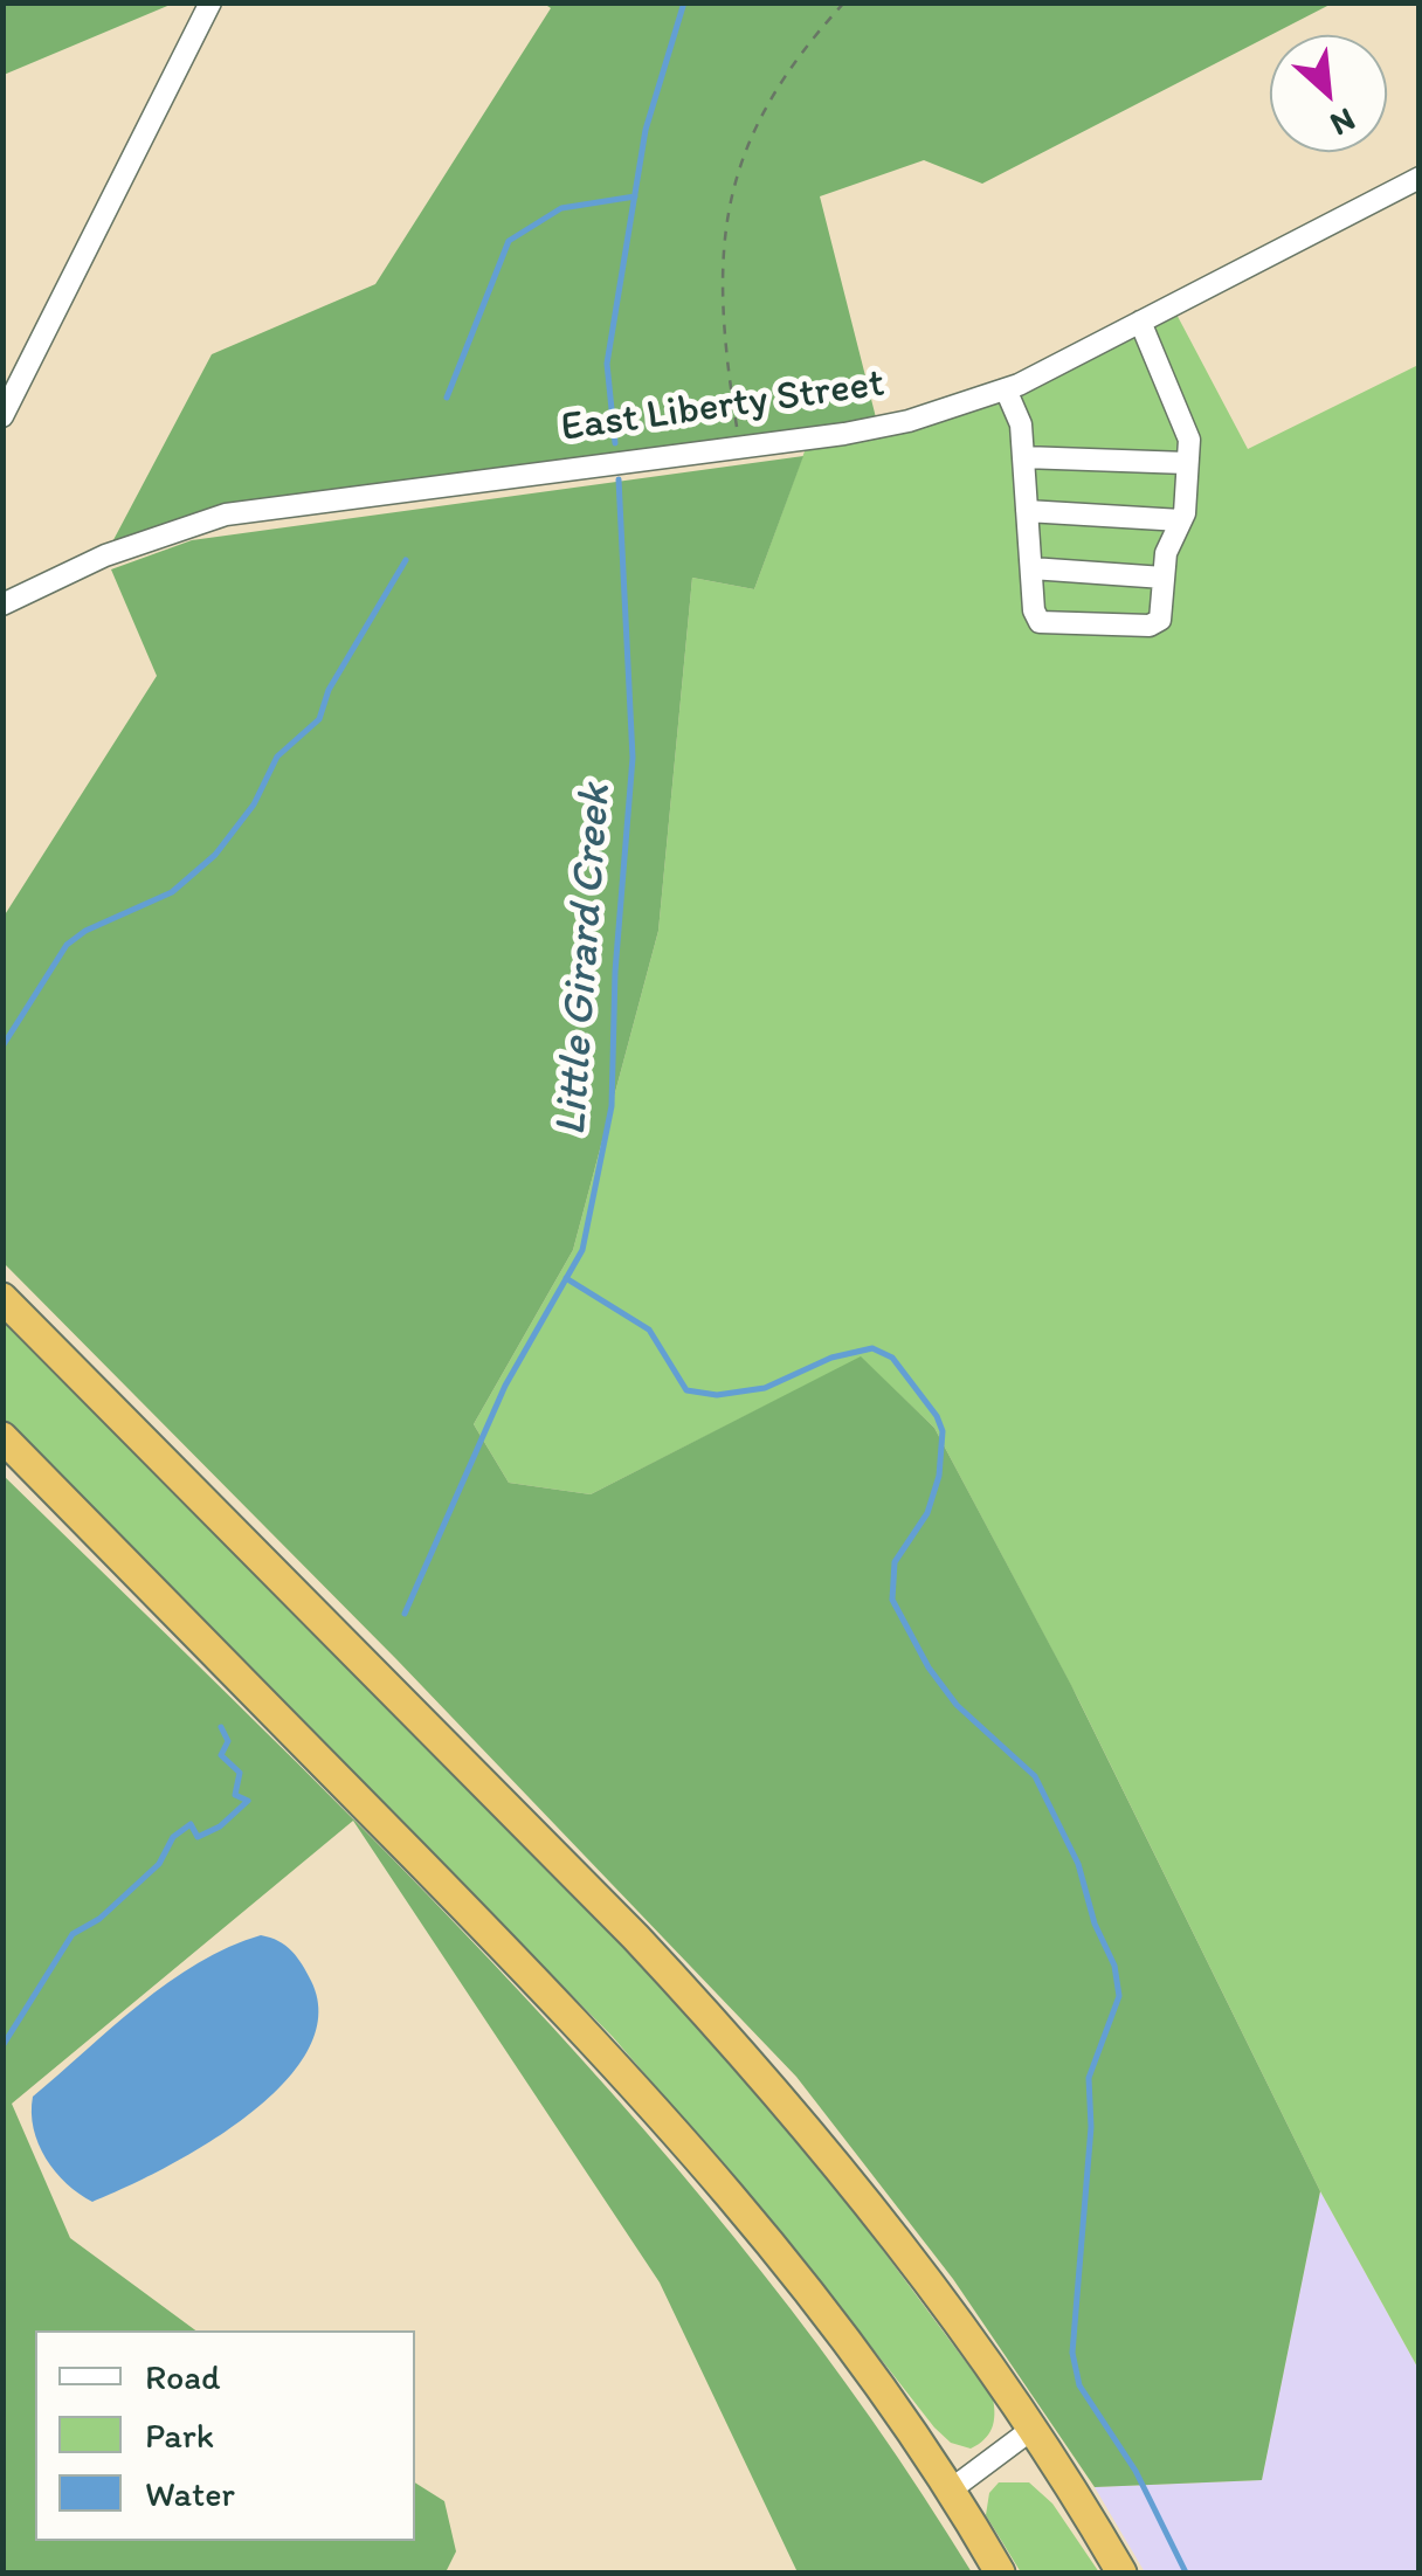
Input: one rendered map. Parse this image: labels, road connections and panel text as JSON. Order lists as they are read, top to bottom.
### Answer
{
  "streets": {
    "street": ["East Liberty Street"]
  },
  "water": ["Little Girard Creek"],
  "legend": ["Road", "Park", "Water"],
  "north": "bottom right"
}
